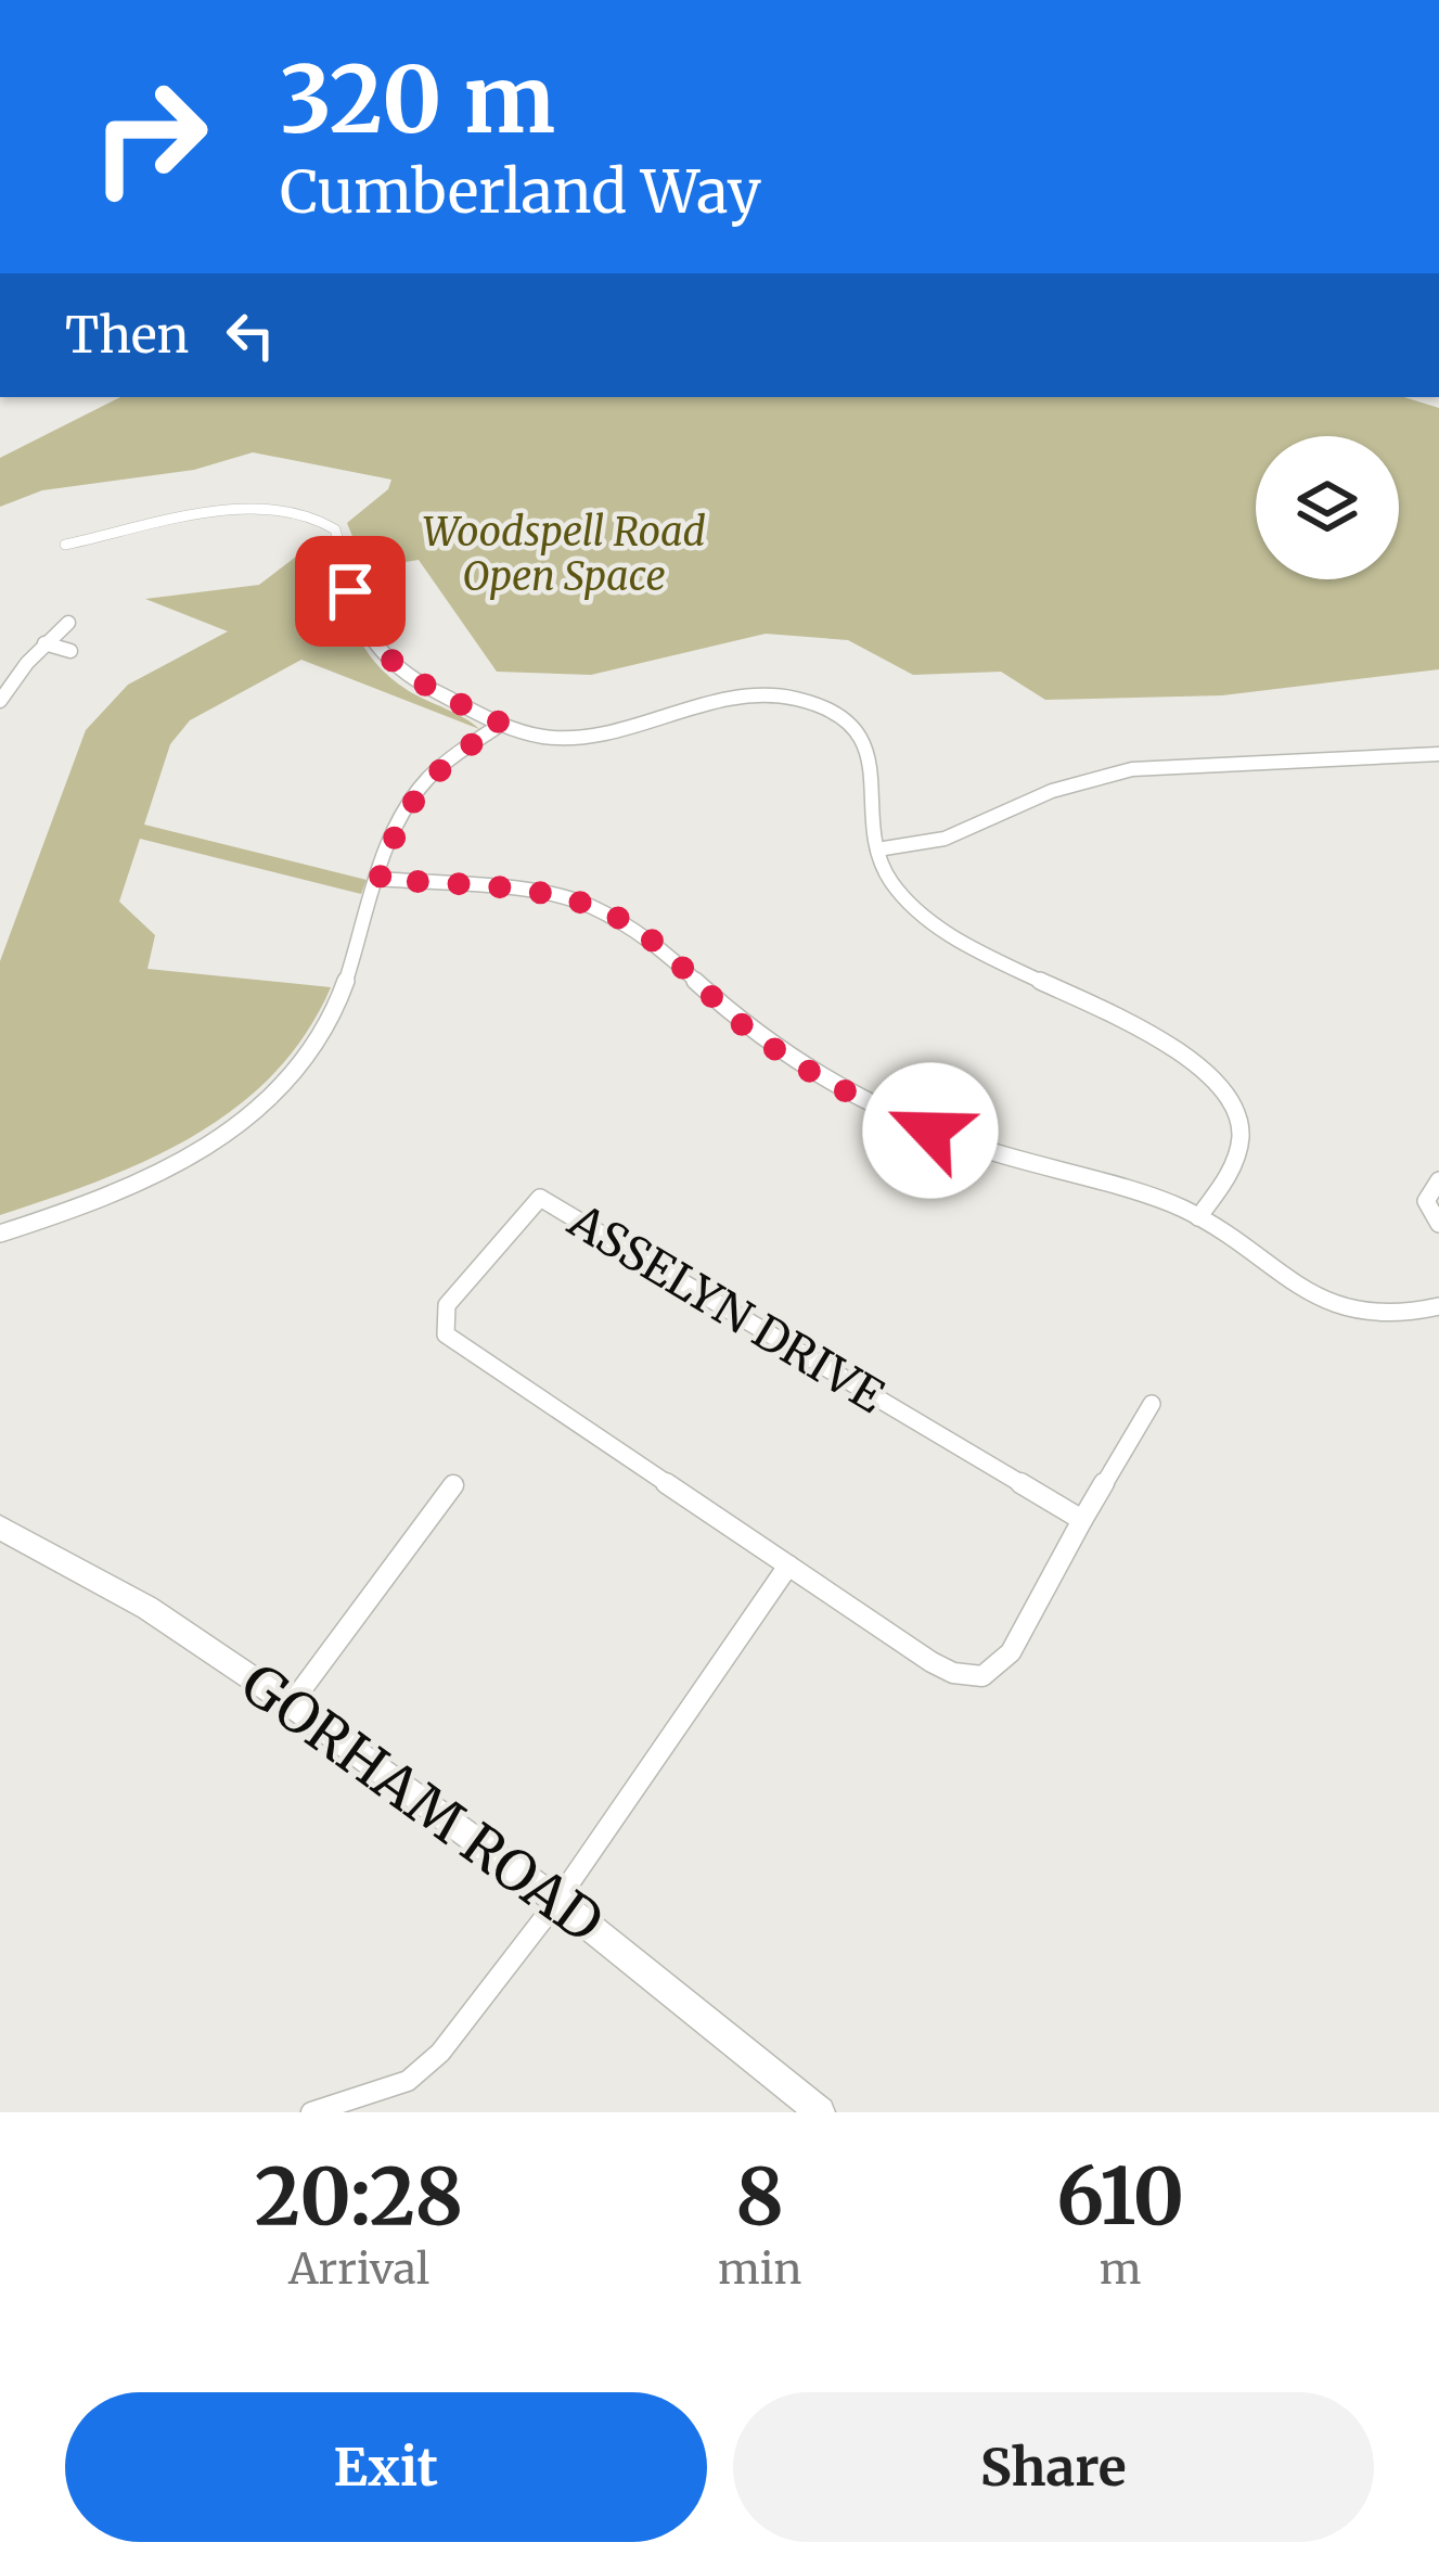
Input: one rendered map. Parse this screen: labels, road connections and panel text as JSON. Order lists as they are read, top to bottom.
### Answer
{
  "streets": {
    "main road": ["GORHAM ROAD"],
    "street": ["ASSELYN DRIVE"]
  },
  "parks": ["Woodspell Road Open Space"],
  "page": {
    "turn": ["320 m", "Cumberland Way"],
    "then": "Then",
    "eta": [
      "20:28",
      "Arrival",
      "8",
      "min",
      "610",
      "m"
    ],
    "buttons": ["Exit", "Share"]
  }
}
